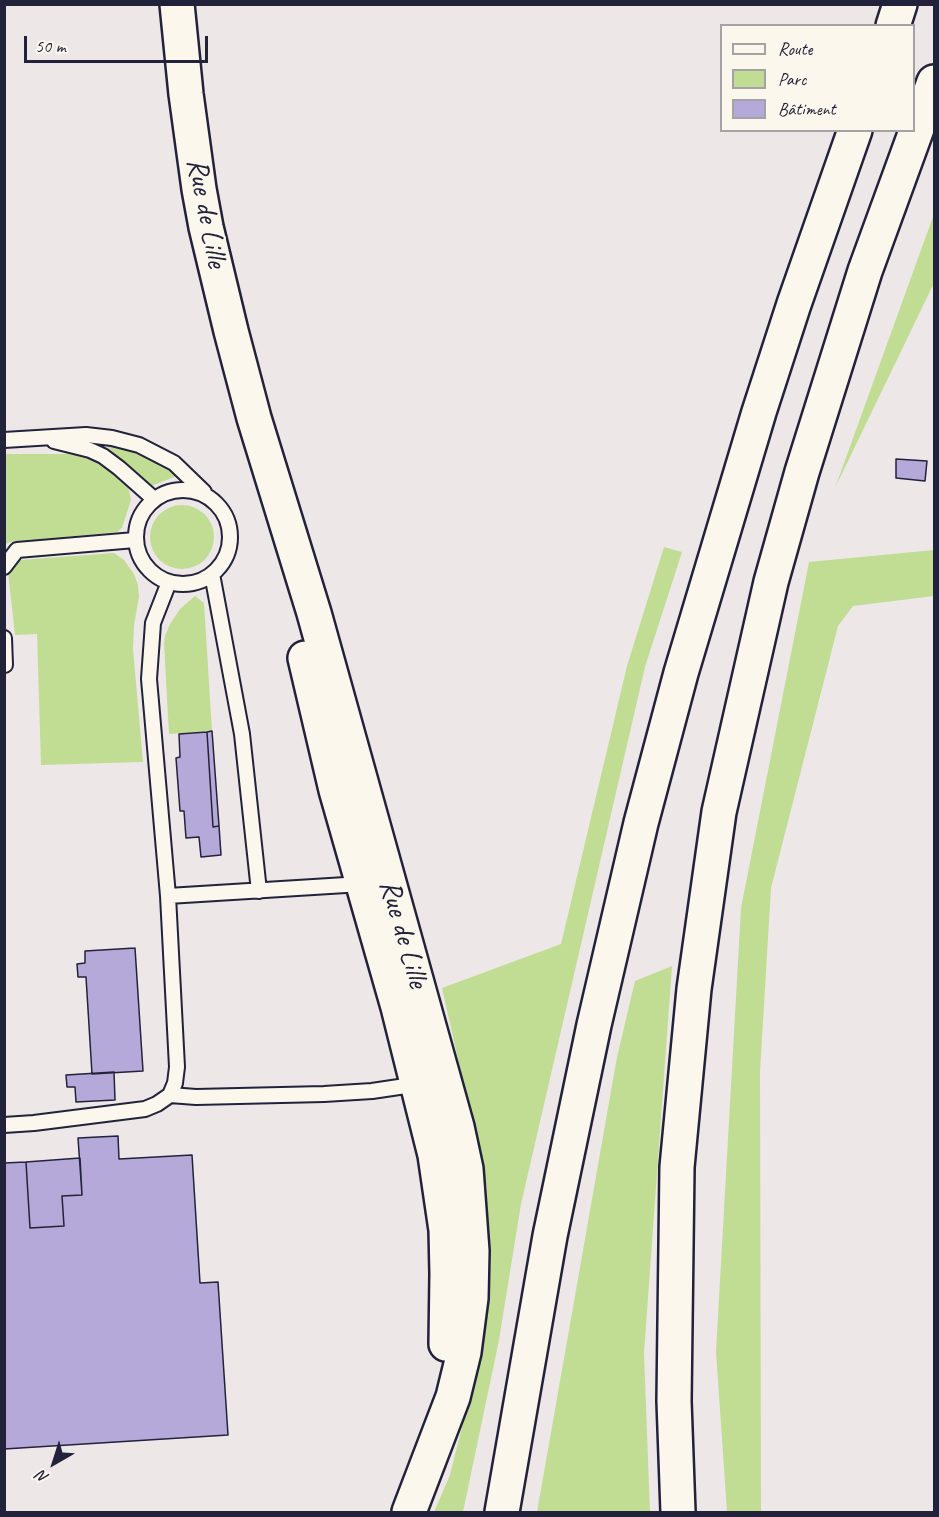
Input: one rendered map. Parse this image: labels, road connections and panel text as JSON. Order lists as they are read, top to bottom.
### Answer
{
  "streets": {
    "main road": ["Rue de Lille"]
  },
  "legend": ["Route", "Parc", "Bâtiment"],
  "scale_bar": "50 m",
  "north": "bottom left"
}
